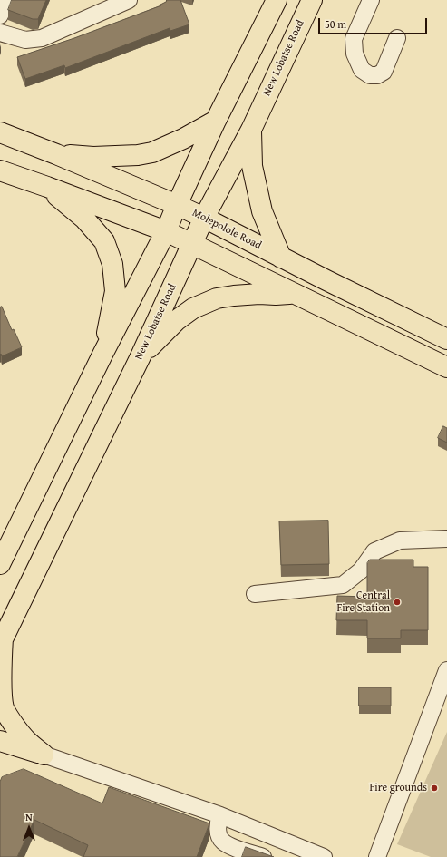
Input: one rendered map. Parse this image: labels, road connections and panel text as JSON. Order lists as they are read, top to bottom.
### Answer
{
  "streets": {
    "main road": ["New Lobatse Road", "Molepolole Road"]
  },
  "crossings": [
    ["New Lobatse Road", "Molepolole Road"]
  ],
  "places": ["Central Fire Station", "Fire grounds"],
  "scale_bar": "50 m",
  "north": "top"
}
